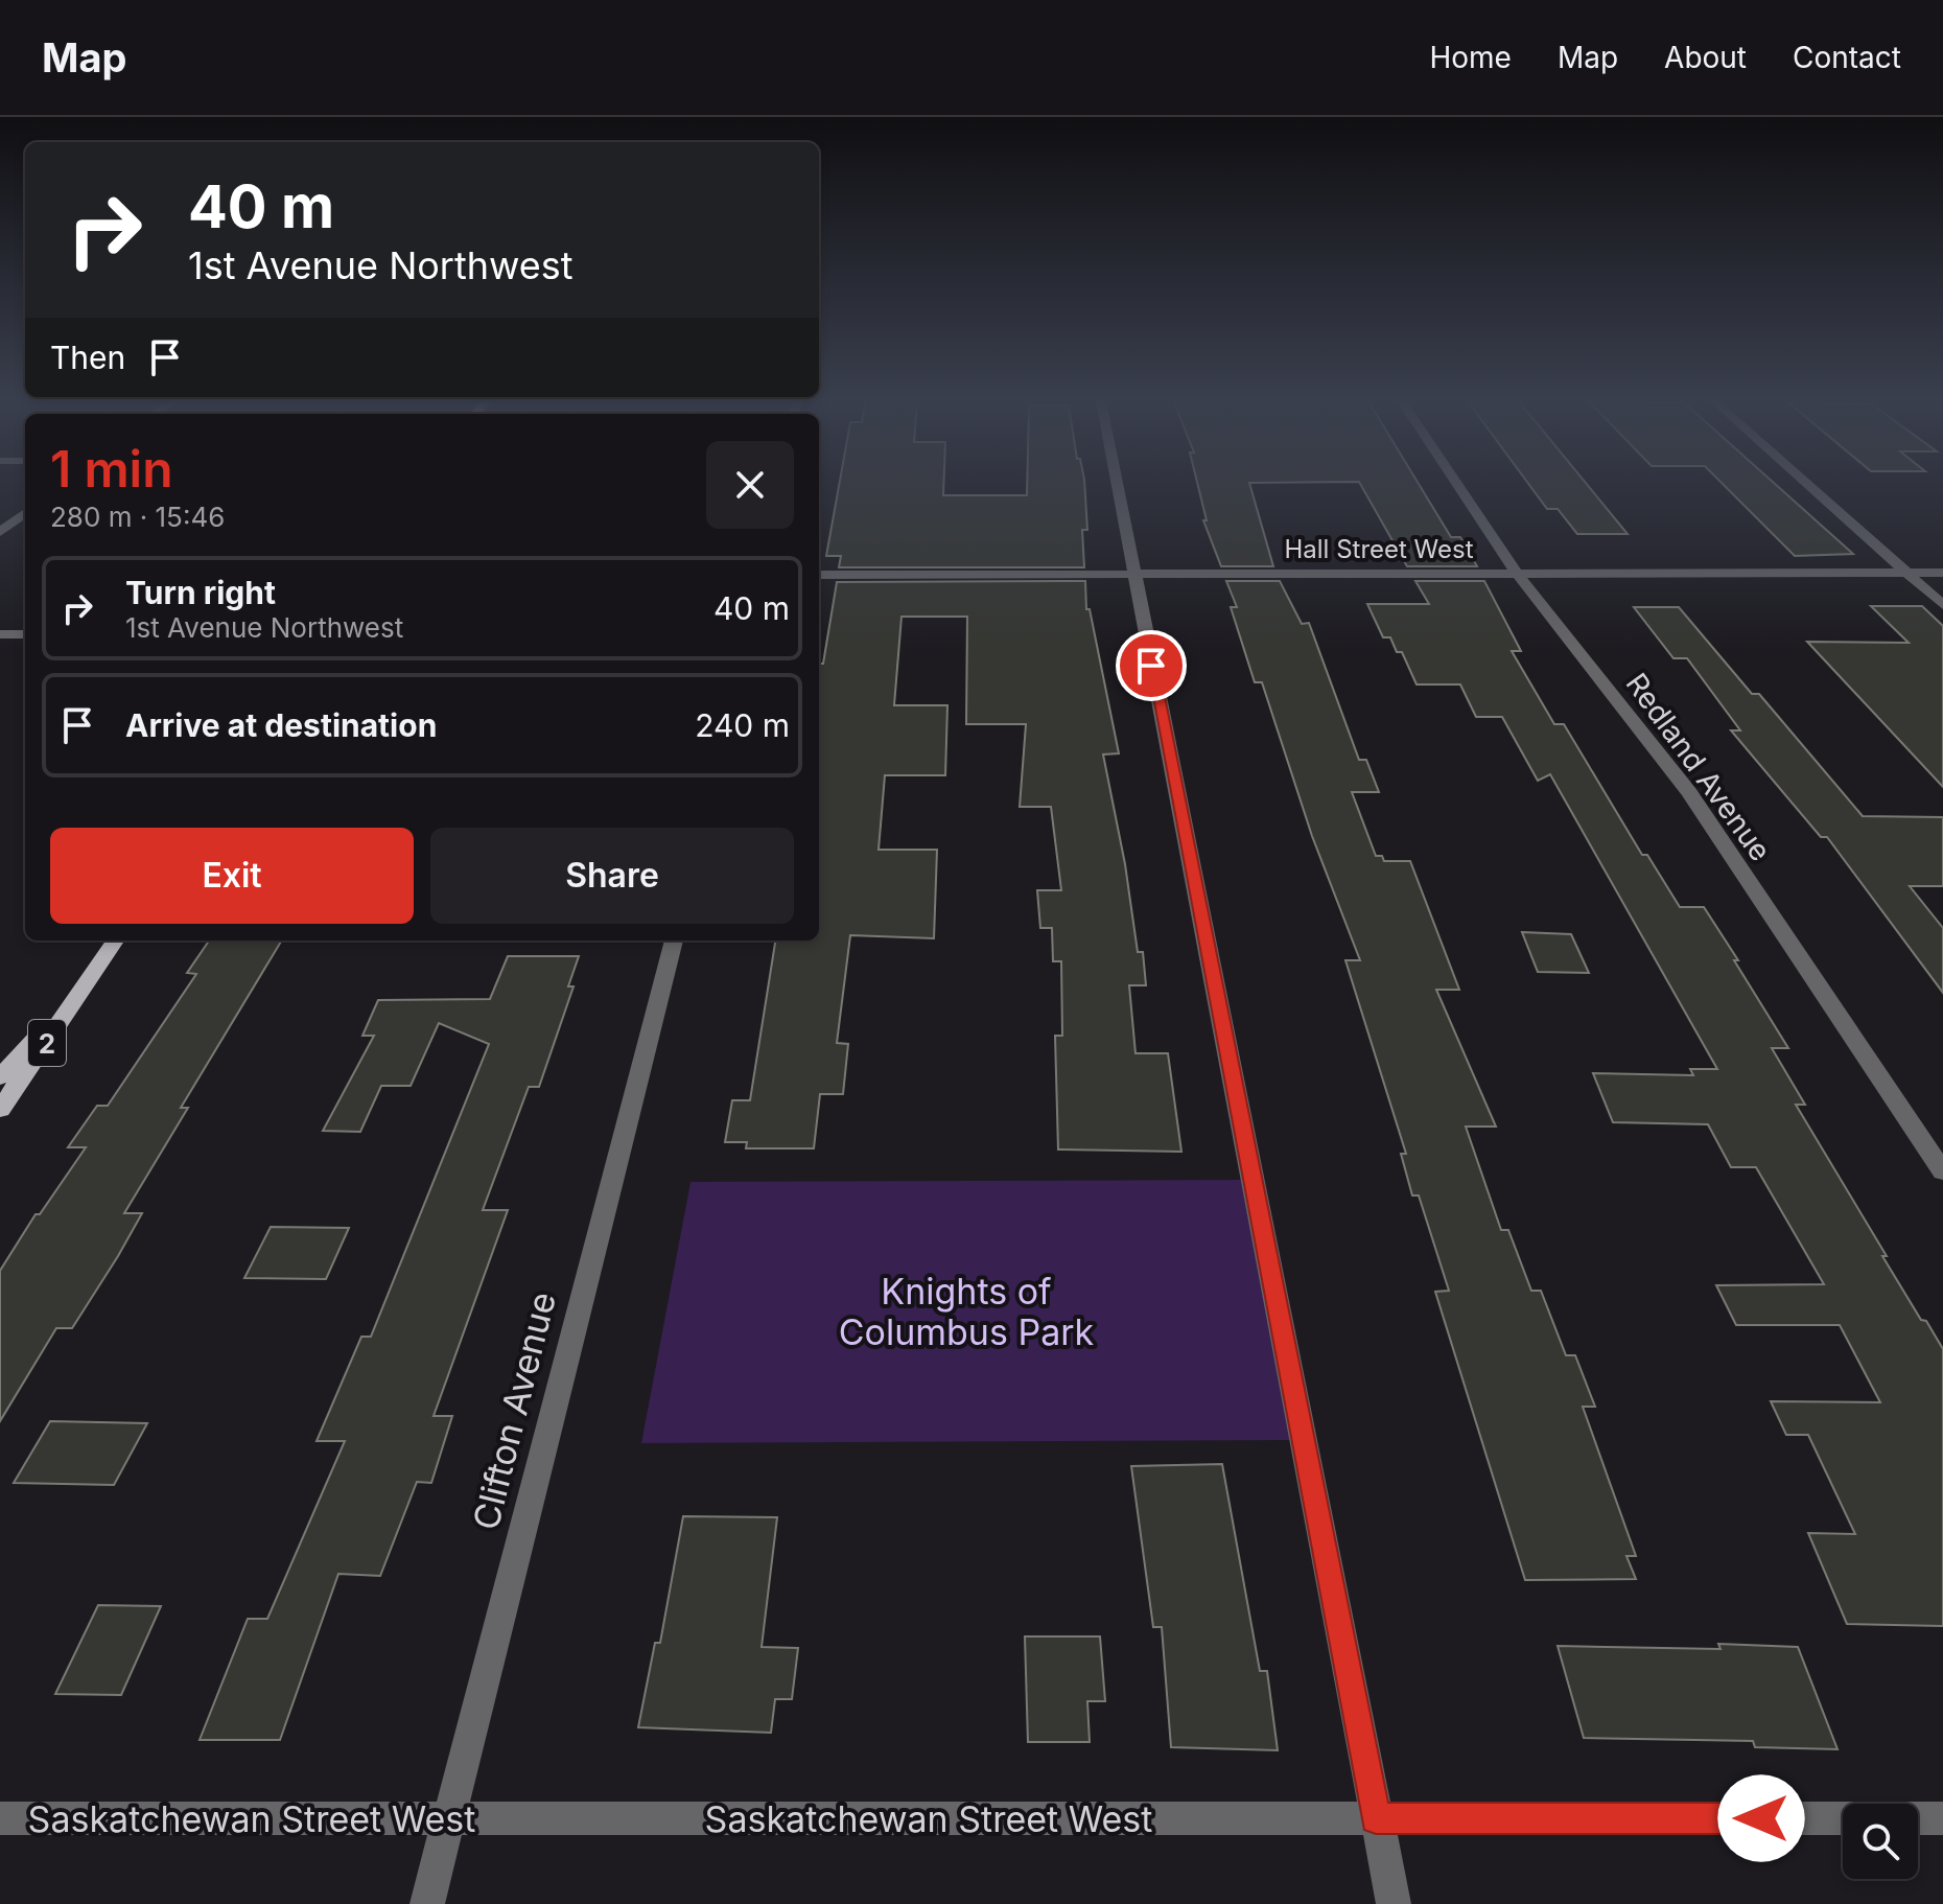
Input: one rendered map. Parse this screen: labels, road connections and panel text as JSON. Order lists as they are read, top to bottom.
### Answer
{
  "streets": {
    "main road": ["2"],
    "street": [
      "Hall Street West",
      "Redland Avenue",
      "Clifton Avenue",
      "Saskatchewan Street West"
    ]
  },
  "crossings": [
    ["Hall Street West", "Redland Avenue"],
    ["Clifton Avenue", "Saskatchewan Street West"]
  ],
  "parks": ["Knights of Columbus Park"],
  "page": {
    "header": "Map",
    "nav": [
      "Home",
      "Map",
      "About",
      "Contact"
    ],
    "turn": ["40 m", "1st Avenue Northwest"],
    "then": "Then",
    "heading": ["1 min", "280 m · 15:46"],
    "list": [
      {
        "name": "Turn right",
        "note": "1st Avenue Northwest",
        "value": "40 m"
      },
      {
        "name": "Arrive at destination",
        "value": "240 m"
      }
    ],
    "buttons": ["Exit", "Share"]
  }
}
